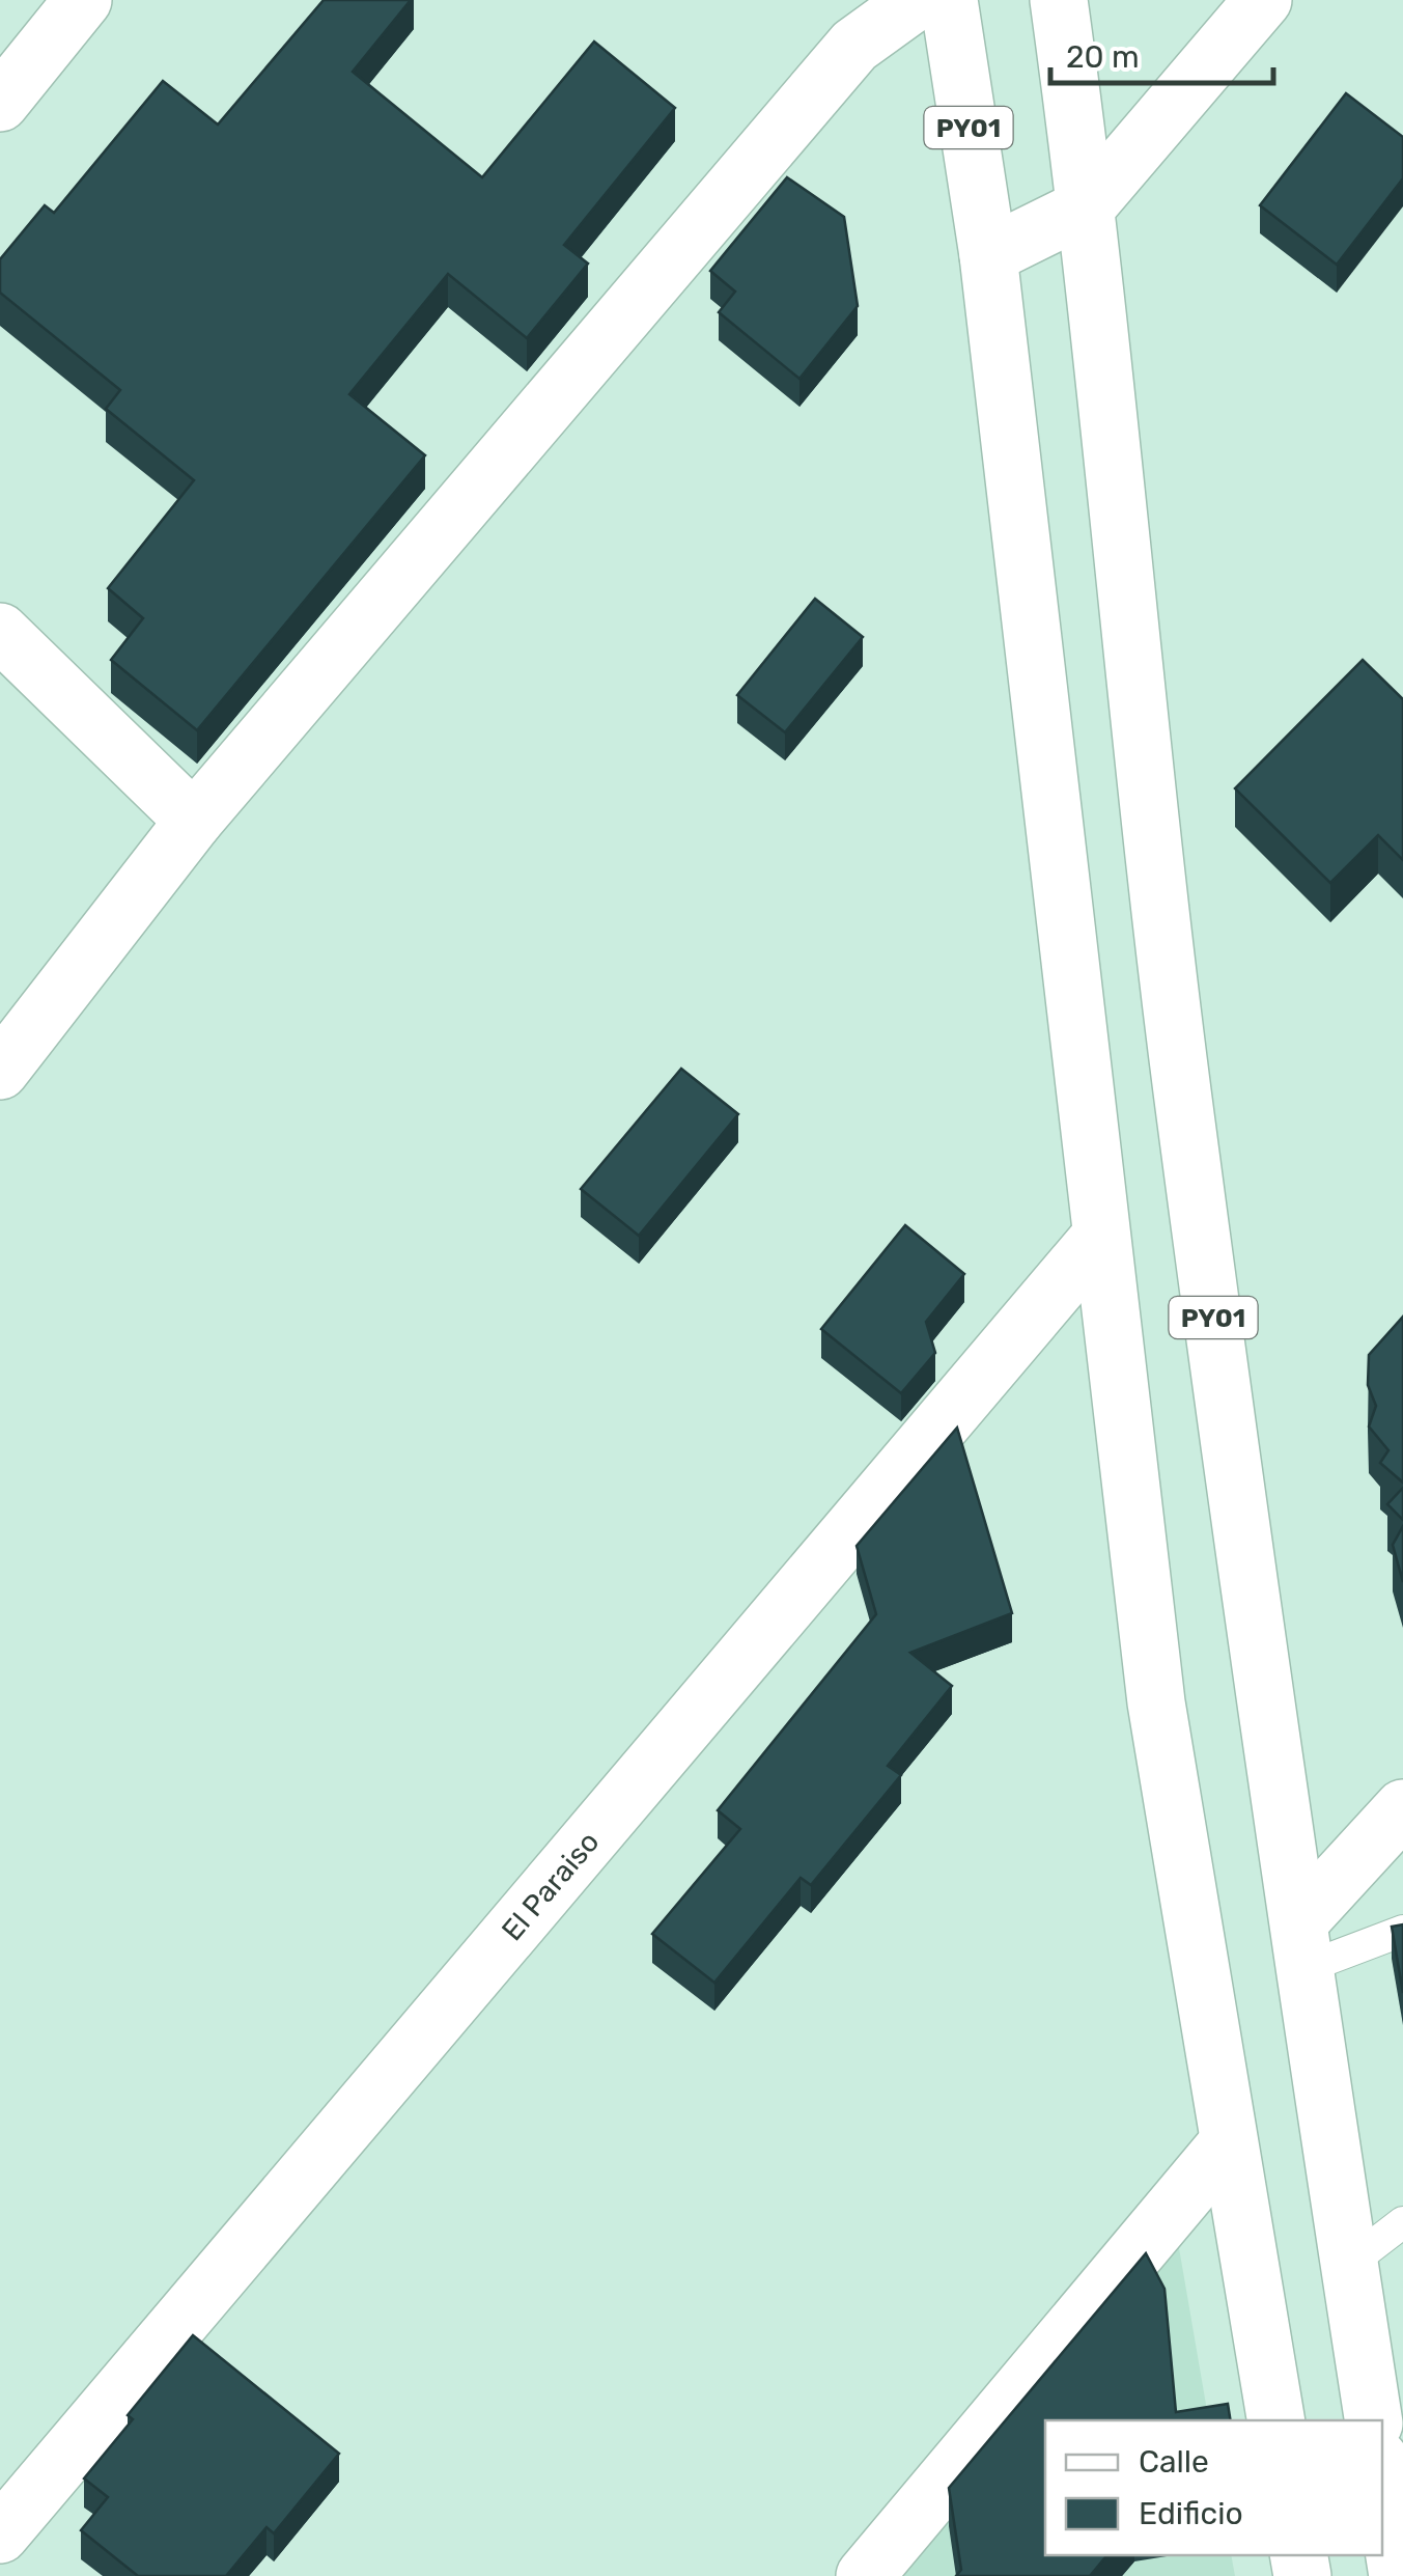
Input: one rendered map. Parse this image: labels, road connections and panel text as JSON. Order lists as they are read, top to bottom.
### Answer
{
  "streets": {
    "main road": ["PY01", "El Paraiso"]
  },
  "crossings": [
    ["PY01", "El Paraiso"]
  ],
  "legend": ["Calle", "Edificio"],
  "scale_bar": "20 m"
}
